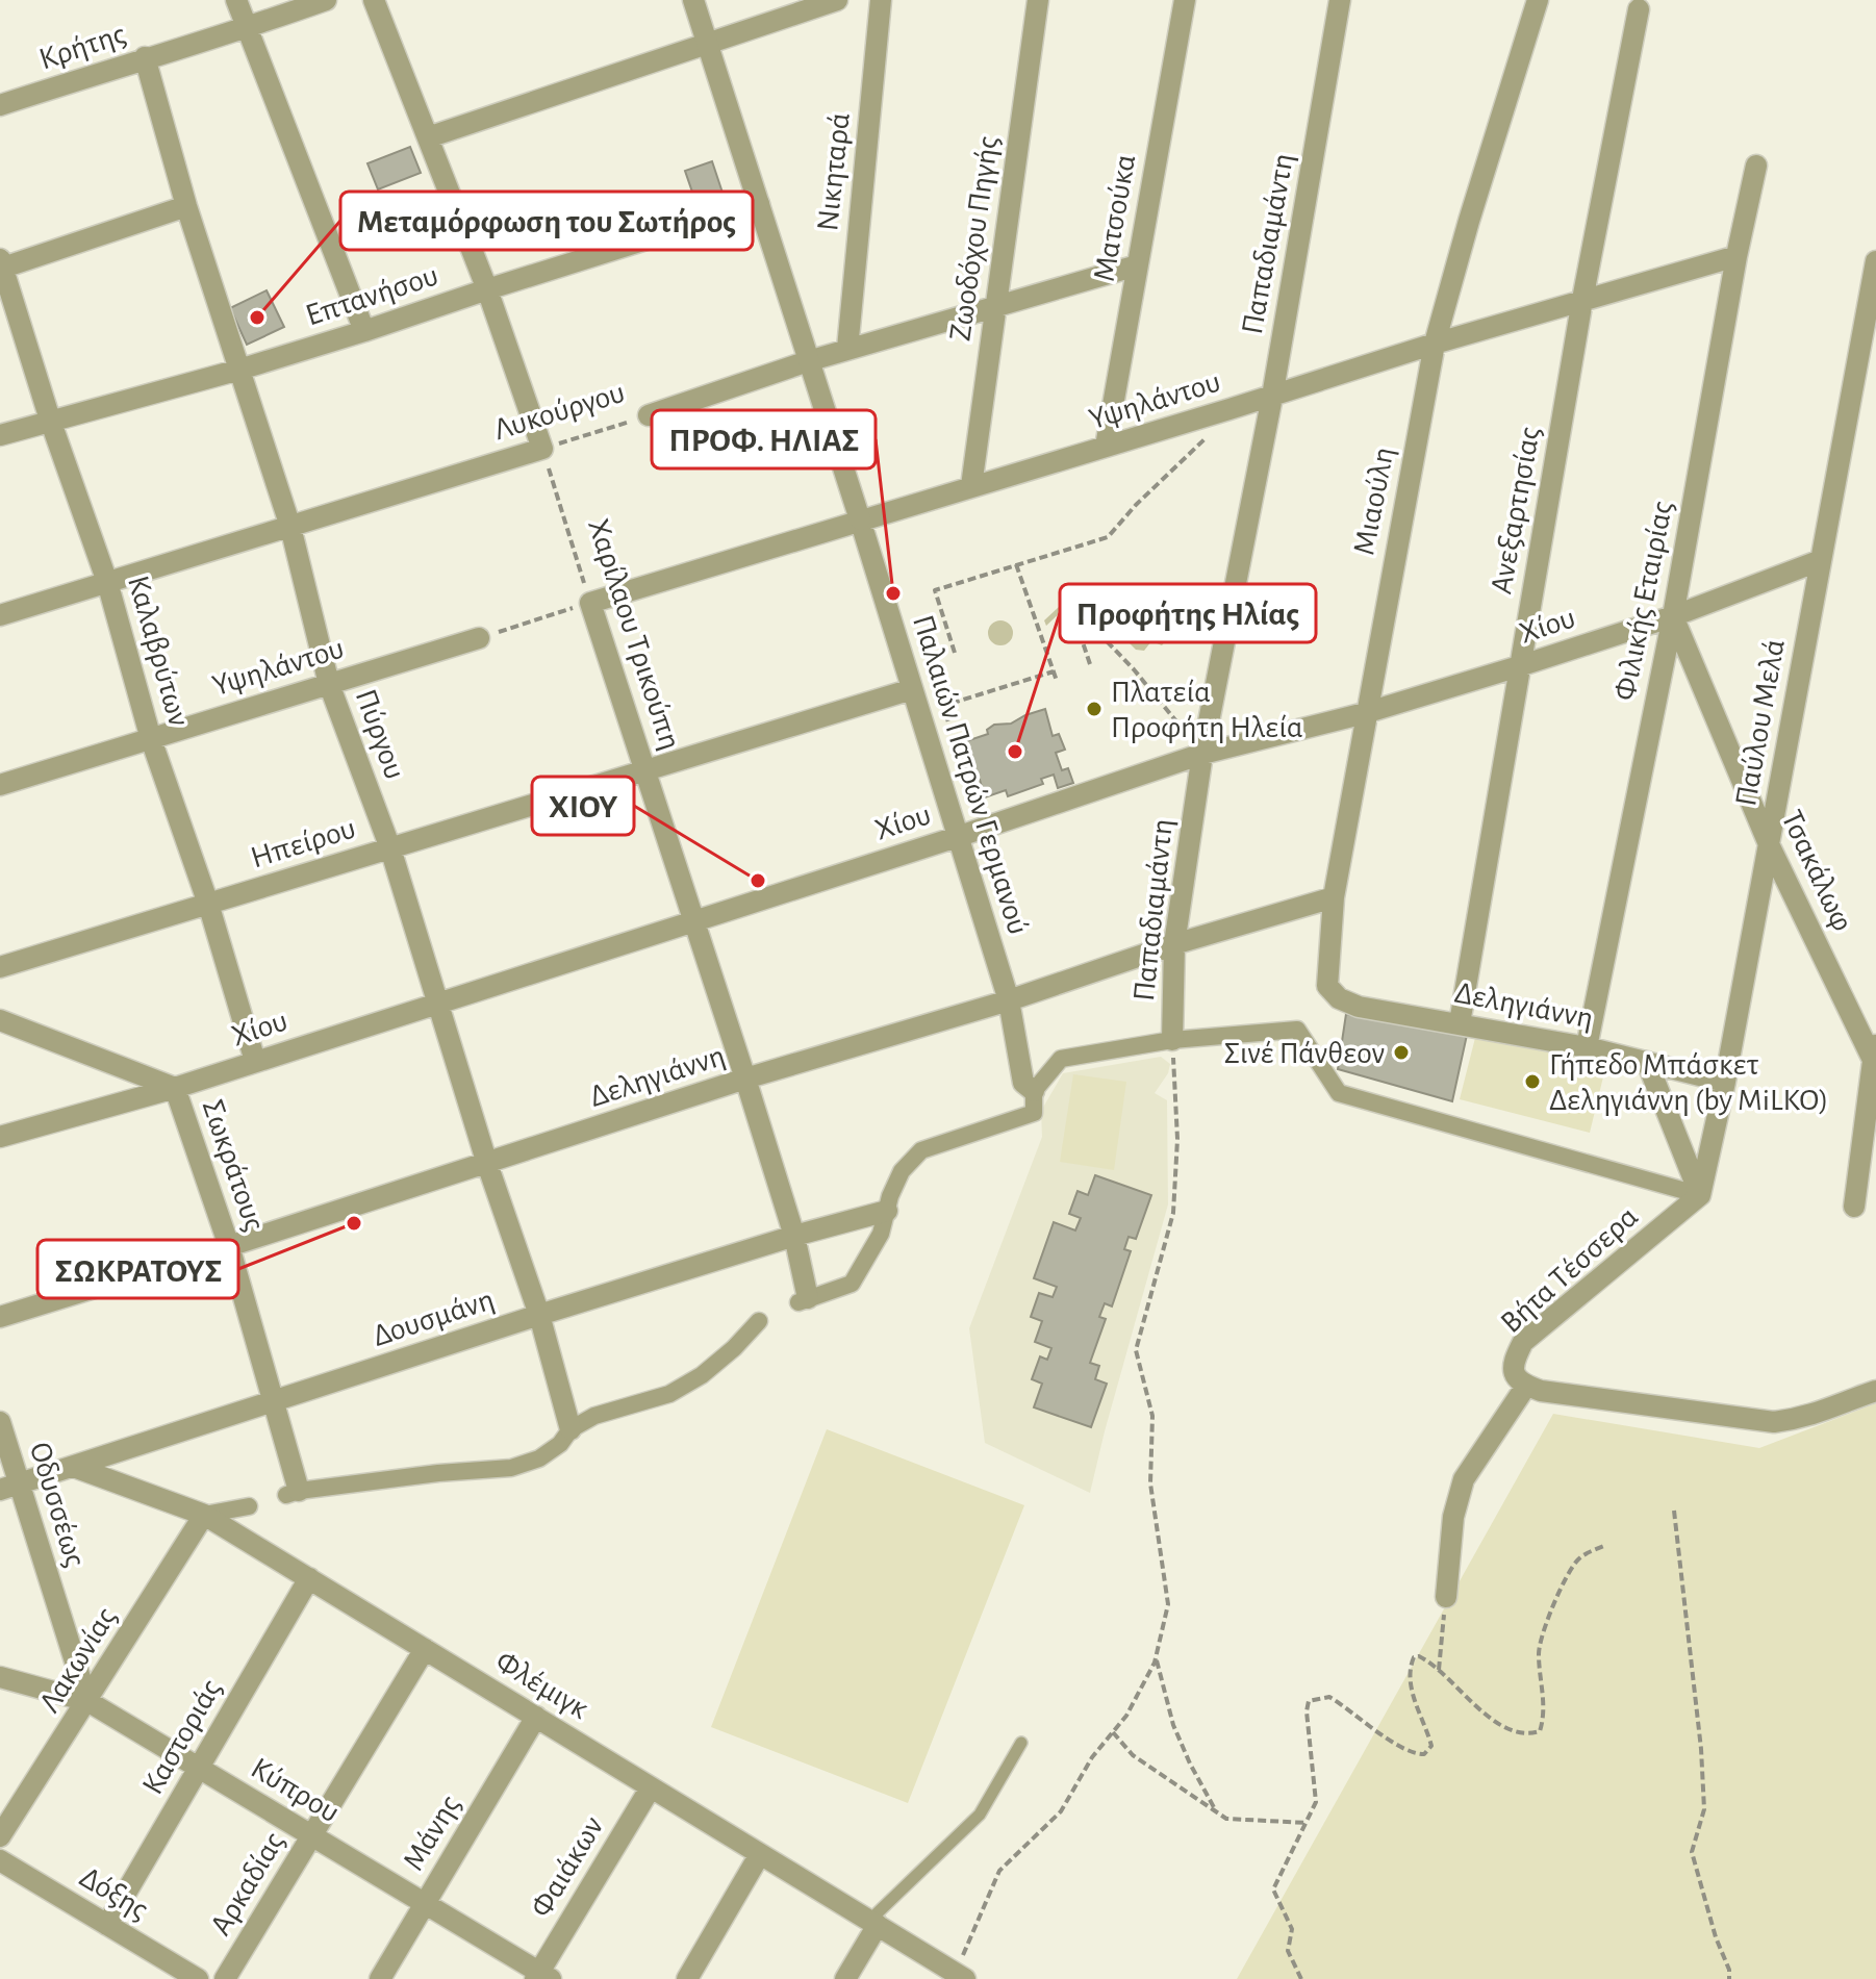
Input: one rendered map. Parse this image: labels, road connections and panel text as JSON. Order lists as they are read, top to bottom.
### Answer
{
  "streets": {
    "street": [
      "Κρήτης",
      "Νικηταρά",
      "Ματσούκα",
      "Ζωοδόχου Πηγής",
      "Παπαδιαμάντη",
      "Επτανήσου",
      "Υψηλάντου",
      "Λυκούργου",
      "Μιαούλη",
      "Ανεξαρτησίας",
      "Φιλικής Εταιρίας",
      "Χίου",
      "Χαρίλαου Τρικούπη",
      "Καλαβρύτων",
      "Παύλου Μελά",
      "Πύργου",
      "Παλαιών Πατρών Γερμανού",
      "Ηπείρου",
      "Τσακάλωφ",
      "Δεληγιάννη",
      "Σωκράτους",
      "Βήτα Τέσσερα",
      "Δουσμάνη",
      "Οδυσσέως",
      "Λακωνίας",
      "Φλέμιγκ",
      "Καστοριάς",
      "Κύπρου",
      "Μάνης",
      "Φαιάκων",
      "Αρκαδίας",
      "Δόξης"
    ]
  },
  "crossings": [
    ["Κρήτης", "Πύργου"],
    ["Νικηταρά", "Λυκούργου"],
    ["Ματσούκα", "Υψηλάντου"],
    ["Ματσούκα", "Λυκούργου"],
    ["Ζωοδόχου Πηγής", "Υψηλάντου"],
    ["Ζωοδόχου Πηγής", "Λυκούργου"],
    ["Παπαδιαμάντη", "Υψηλάντου"],
    ["Παπαδιαμάντη", "Χίου"],
    ["Παπαδιαμάντη", "Δεληγιάννη"],
    ["Επτανήσου", "Καλαβρύτων"],
    ["Επτανήσου", "Πύργου"],
    ["Επτανήσου", "Παλαιών Πατρών Γερμανού"],
    ["Υψηλάντου", "Μιαούλη"],
    ["Υψηλάντου", "Ανεξαρτησίας"],
    ["Υψηλάντου", "Φιλικής Εταιρίας"],
    ["Υψηλάντου", "Χαρίλαου Τρικούπη"],
    ["Υψηλάντου", "Καλαβρύτων"],
    ["Υψηλάντου", "Πύργου"],
    ["Υψηλάντου", "Παλαιών Πατρών Γερμανού"],
    ["Λυκούργου", "Χαρίλαου Τρικούπη"],
    ["Λυκούργου", "Καλαβρύτων"],
    ["Λυκούργου", "Πύργου"],
    ["Λυκούργου", "Παλαιών Πατρών Γερμανού"],
    ["Μιαούλη", "Χίου"],
    ["Μιαούλη", "Δεληγιάννη"],
    ["Ανεξαρτησίας", "Χίου"],
    ["Ανεξαρτησίας", "Δεληγιάννη"],
    ["Φιλικής Εταιρίας", "Χίου"],
    ["Φιλικής Εταιρίας", "Τσακάλωφ"],
    ["Φιλικής Εταιρίας", "Δεληγιάννη"],
    ["Χίου", "Χαρίλαου Τρικούπη"],
    ["Χίου", "Καλαβρύτων"],
    ["Χίου", "Παύλου Μελά"],
    ["Χίου", "Πύργου"],
    ["Χίου", "Παλαιών Πατρών Γερμανού"],
    ["Χίου", "Τσακάλωφ"],
    ["Χίου", "Σωκράτους"],
    ["Χαρίλαου Τρικούπη", "Ηπείρου"],
    ["Χαρίλαου Τρικούπη", "Δεληγιάννη"],
    ["Χαρίλαου Τρικούπη", "Δουσμάνη"],
    ["Καλαβρύτων", "Ηπείρου"],
    ["Παύλου Μελά", "Τσακάλωφ"],
    ["Παύλου Μελά", "Δεληγιάννη"],
    ["Παύλου Μελά", "Βήτα Τέσσερα"],
    ["Πύργου", "Ηπείρου"],
    ["Πύργου", "Δεληγιάννη"],
    ["Πύργου", "Δουσμάνη"],
    ["Παλαιών Πατρών Γερμανού", "Ηπείρου"],
    ["Παλαιών Πατρών Γερμανού", "Δεληγιάννη"],
    ["Δεληγιάννη", "Σωκράτους"],
    ["Σωκράτους", "Δουσμάνη"],
    ["Δουσμάνη", "Οδυσσέως"],
    ["Δουσμάνη", "Φλέμιγκ"],
    ["Οδυσσέως", "Λακωνίας"],
    ["Οδυσσέως", "Κύπρου"],
    ["Λακωνίας", "Φλέμιγκ"],
    ["Λακωνίας", "Κύπρου"],
    ["Φλέμιγκ", "Καστοριάς"],
    ["Φλέμιγκ", "Μάνης"],
    ["Φλέμιγκ", "Φαιάκων"],
    ["Φλέμιγκ", "Αρκαδίας"],
    ["Καστοριάς", "Κύπρου"],
    ["Καστοριάς", "Δόξης"],
    ["Κύπρου", "Μάνης"],
    ["Κύπρου", "Φαιάκων"],
    ["Κύπρου", "Αρκαδίας"]
  ],
  "places": [
    "Μεταμόρφωση του Σωτήρος",
    "ΠΡΟΦ. ΗΛΙΑΣ",
    "Πλατεία Προφήτη Ηλεία",
    "Προφήτης Ηλίας",
    "ΧΙΟΥ",
    "Σινέ Πάνθεον",
    "Γήπεδο Μπάσκετ Δεληγιάννη (by MiLKO)",
    "ΣΩΚΡΑΤΟΥΣ"
  ]
}
